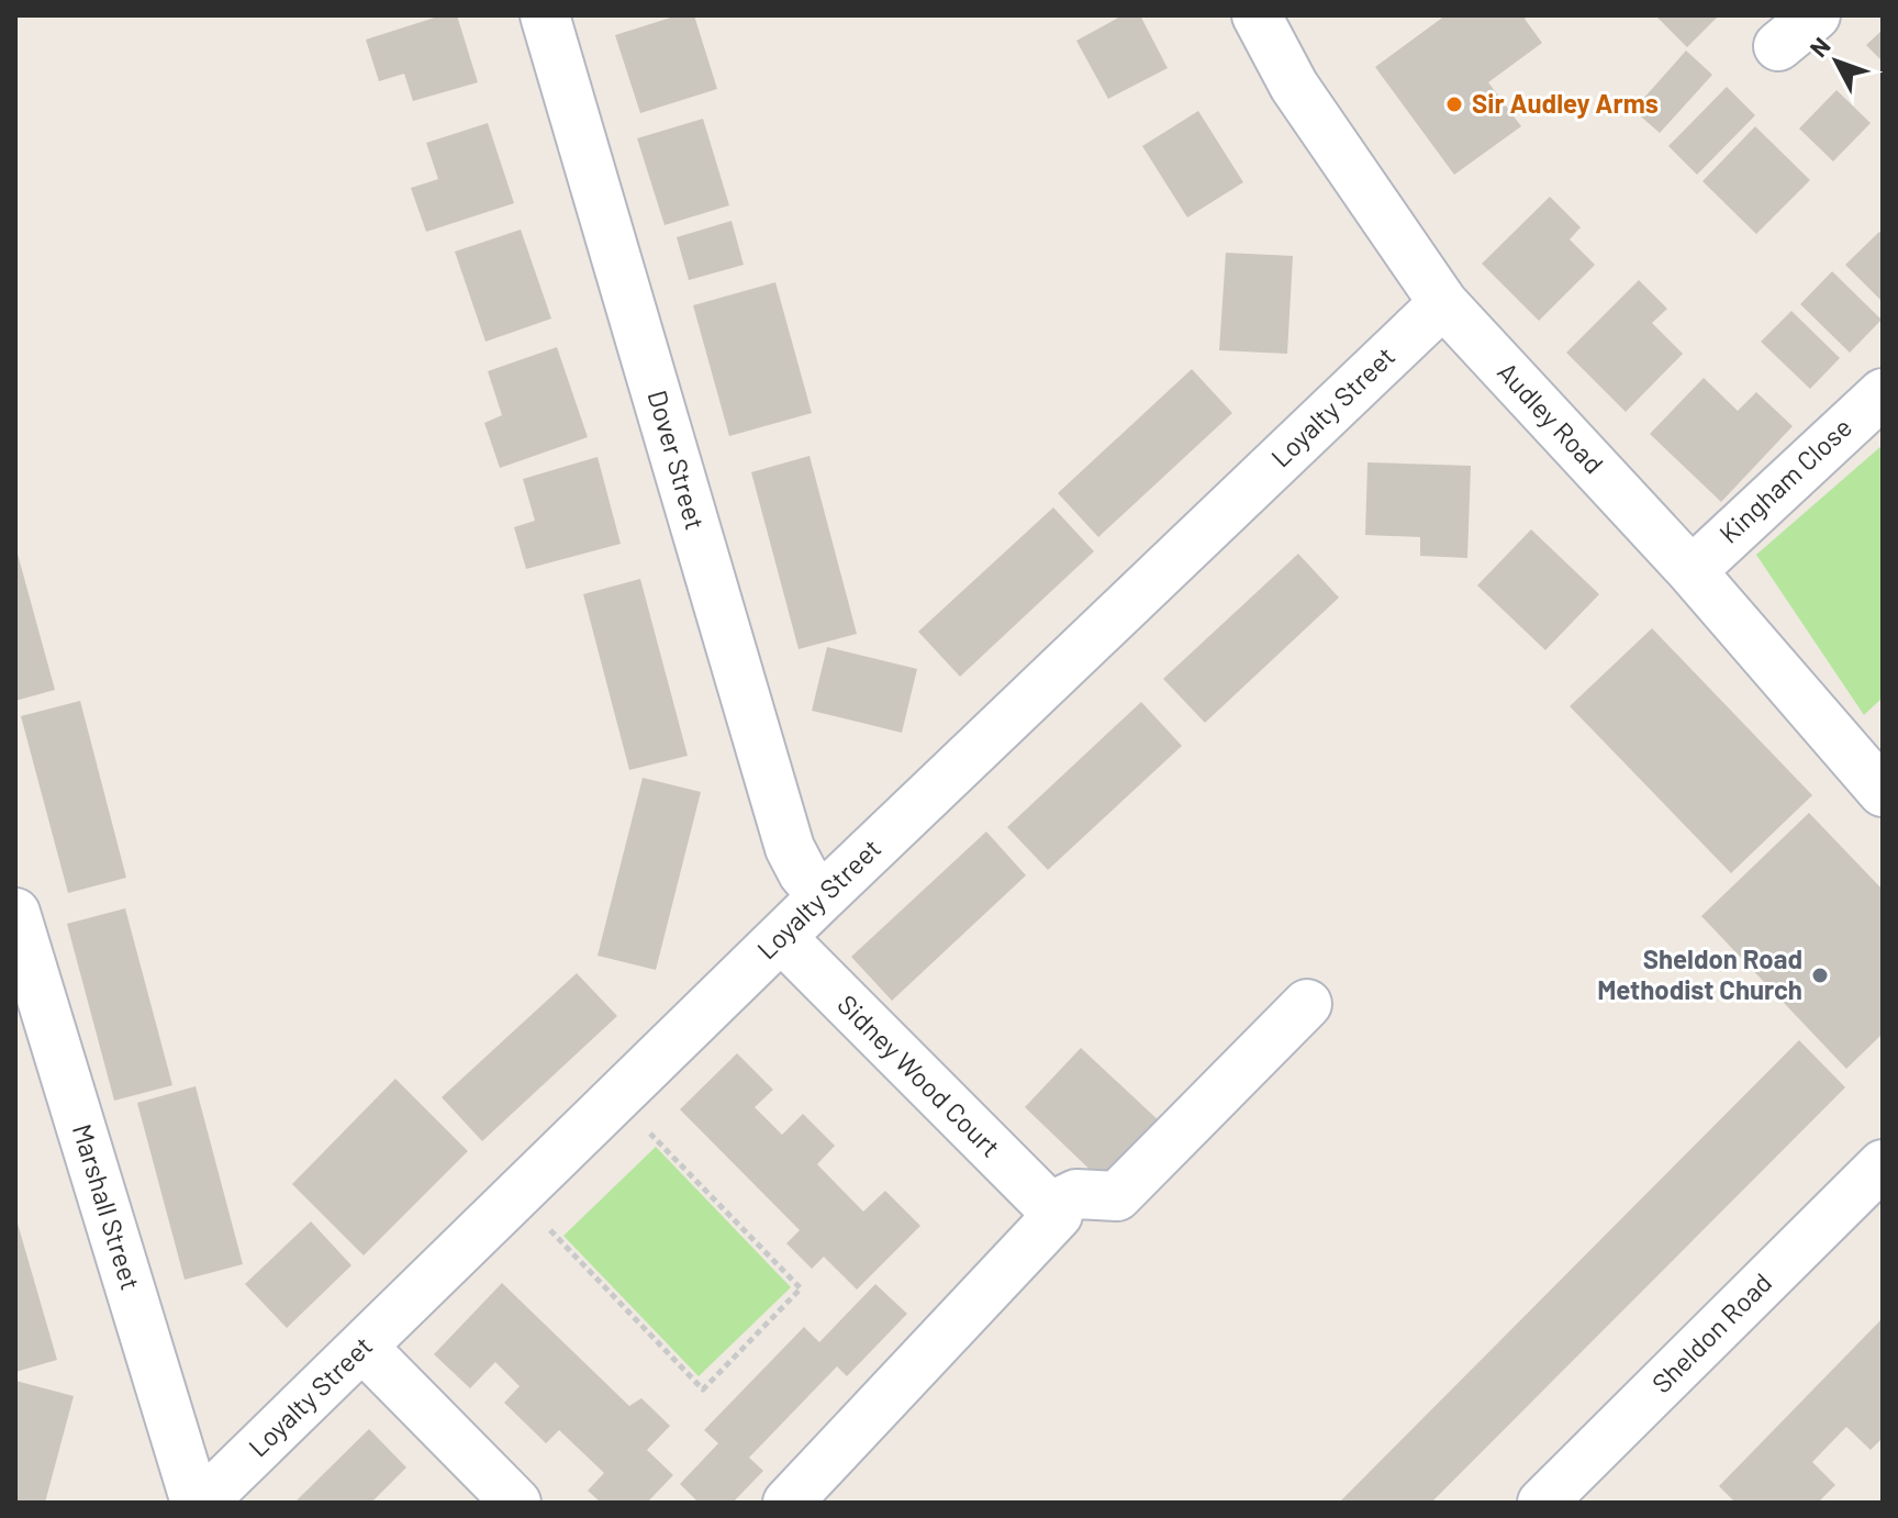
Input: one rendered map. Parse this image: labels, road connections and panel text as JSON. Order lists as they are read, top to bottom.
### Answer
{
  "streets": {
    "street": [
      "Loyalty Street",
      "Audley Road",
      "Dover Street",
      "Kingham Close",
      "Sidney Wood Court",
      "Marshall Street",
      "Sheldon Road"
    ]
  },
  "crossings": [
    ["Loyalty Street", "Audley Road"],
    ["Loyalty Street", "Dover Street"],
    ["Loyalty Street", "Sidney Wood Court"],
    ["Audley Road", "Kingham Close"]
  ],
  "places": ["Sir Audley Arms", "Sheldon Road Methodist Church"],
  "north": "top left"
}
